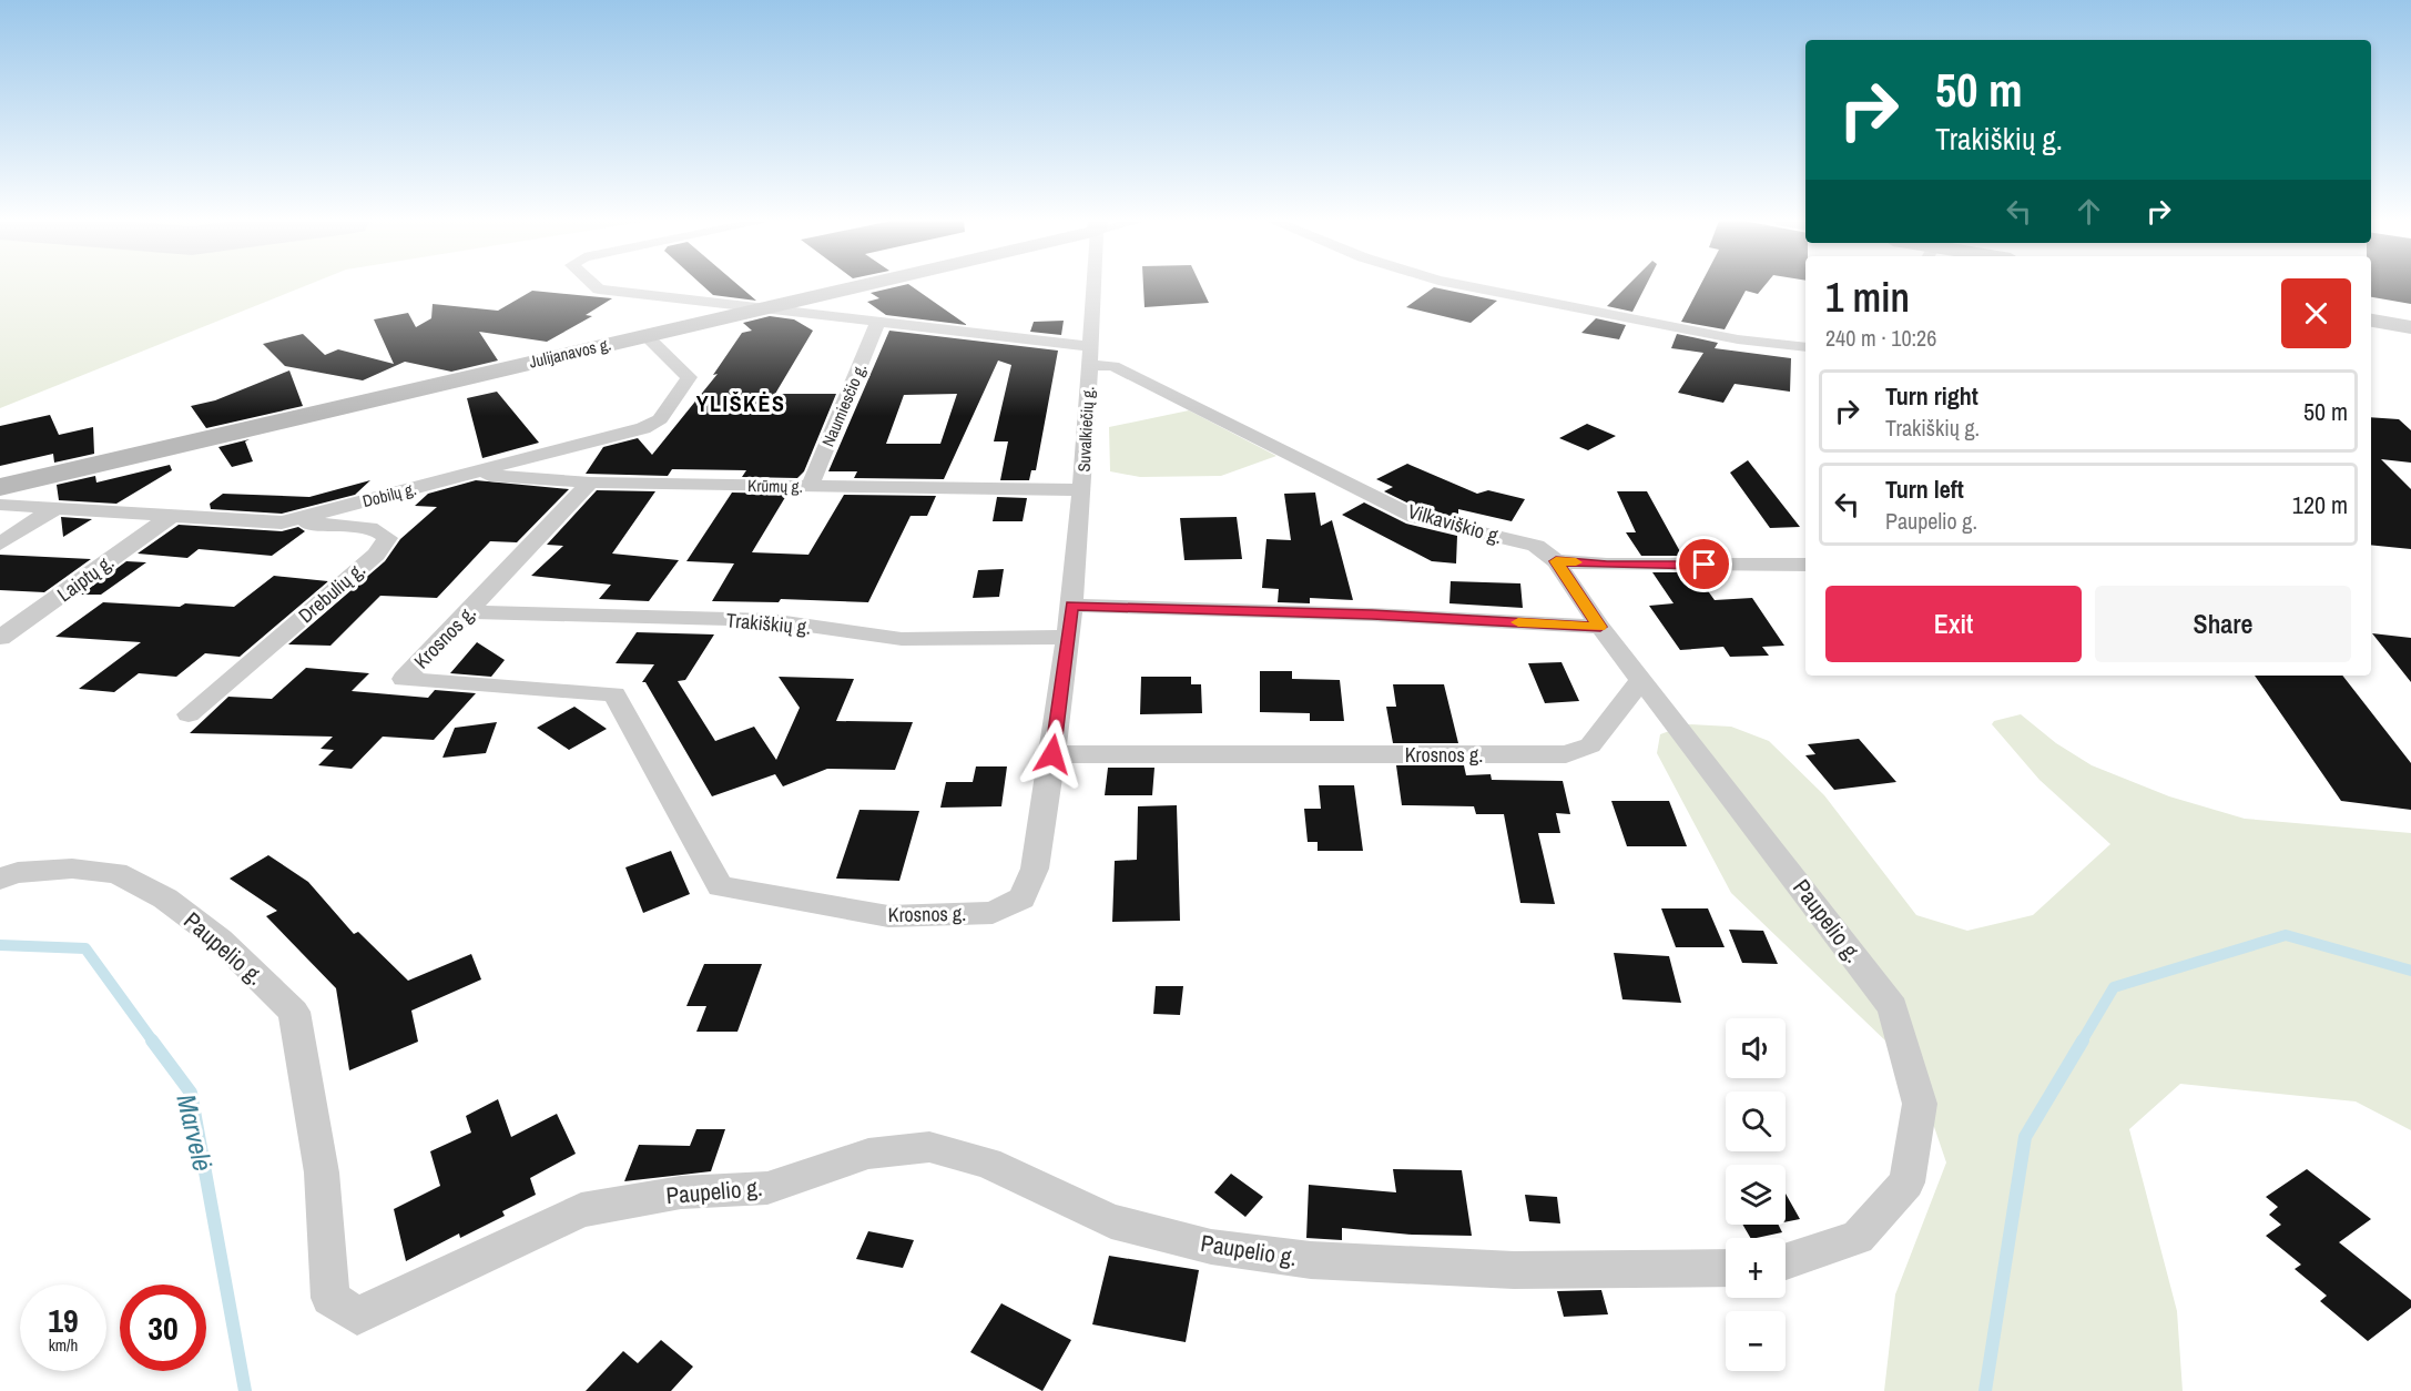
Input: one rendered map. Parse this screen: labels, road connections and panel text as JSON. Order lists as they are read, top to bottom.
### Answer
{
  "streets": {
    "main road": ["Julijanavos g."],
    "street": [
      "Naumiesčio g.",
      "Suvalkiečių g.",
      "Krūmų g.",
      "Dobilų g.",
      "Vilkaviškio g.",
      "Laiptų g.",
      "Drebulių g.",
      "Trakiškių g.",
      "Krosnos g.",
      "Paupelio g."
    ]
  },
  "crossings": [
    ["Julijanavos g.", "Dobilų g."],
    ["Julijanavos g.", "Vilkaviškio g."],
    ["Naumiesčio g.", "Krūmų g."],
    ["Naumiesčio g.", "Vilkaviškio g."],
    ["Suvalkiečių g.", "Krūmų g."],
    ["Suvalkiečių g.", "Vilkaviškio g."],
    ["Suvalkiečių g.", "Trakiškių g."],
    ["Suvalkiečių g.", "Krosnos g."],
    ["Krūmų g.", "Dobilų g."],
    ["Krūmų g.", "Krosnos g."],
    ["Dobilų g.", "Laiptų g."],
    ["Dobilų g.", "Drebulių g."],
    ["Vilkaviškio g.", "Paupelio g."],
    ["Trakiškių g.", "Krosnos g."],
    ["Krosnos g.", "Paupelio g."]
  ],
  "districts": ["YLIŠKĖS"],
  "water": ["Marvelė"],
  "page": {
    "turn": ["50 m", "Trakiškių g."],
    "heading": ["1 min", "240 m · 10:26"],
    "list": [
      {
        "name": "Turn right",
        "note": "Trakiškių g.",
        "value": "50 m"
      },
      {
        "name": "Turn left",
        "note": "Paupelio g.",
        "value": "120 m"
      }
    ],
    "buttons": ["Exit", "Share"],
    "map_buttons": ["+", "−"],
    "speed": "19 km/h",
    "limit": "30"
  }
}
